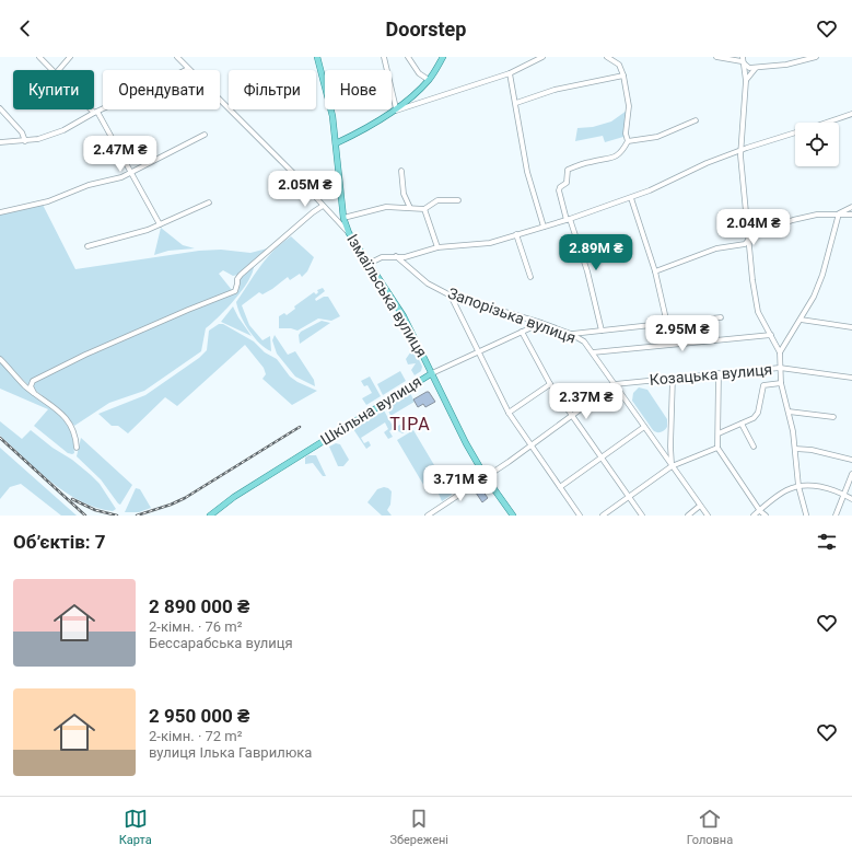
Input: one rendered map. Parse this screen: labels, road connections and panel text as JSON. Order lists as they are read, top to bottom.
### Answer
{
  "streets": {
    "main road": ["Ізмаїльська вулиця", "Шкільна вулиця"],
    "street": ["Запорізька вулиця", "Козацька вулиця"]
  },
  "crossings": [
    ["Ізмаїльська вулиця", "Козацька вулиця"],
    ["Ізмаїльська вулиця", "Шкільна вулиця"],
    ["Запорізька вулиця", "Козацька вулиця"],
    ["Запорізька вулиця", "Шкільна вулиця"]
  ],
  "districts": ["ТІРА"],
  "page": {
    "header": "Doorstep",
    "chip": [
      "Купити",
      "Орендувати",
      "Фільтри",
      "Нове"
    ],
    "price": [
      "2.47M ₴",
      "2.05M ₴",
      "2.04M ₴",
      "2.89M ₴",
      "2.95M ₴",
      "2.37M ₴",
      "3.71M ₴"
    ],
    "heading": "Об’єктів: 7",
    "list": [
      {
        "name": "2 890 000 ₴",
        "note": "2-кімн. · 76 m² · Бессарабська вулиця"
      },
      {
        "name": "2 950 000 ₴",
        "note": "2-кімн. · 72 m² · вулиця Ілька Гаврилюка"
      }
    ],
    "tabs": ["Карта", "Збережені", "Головна"]
  }
}
